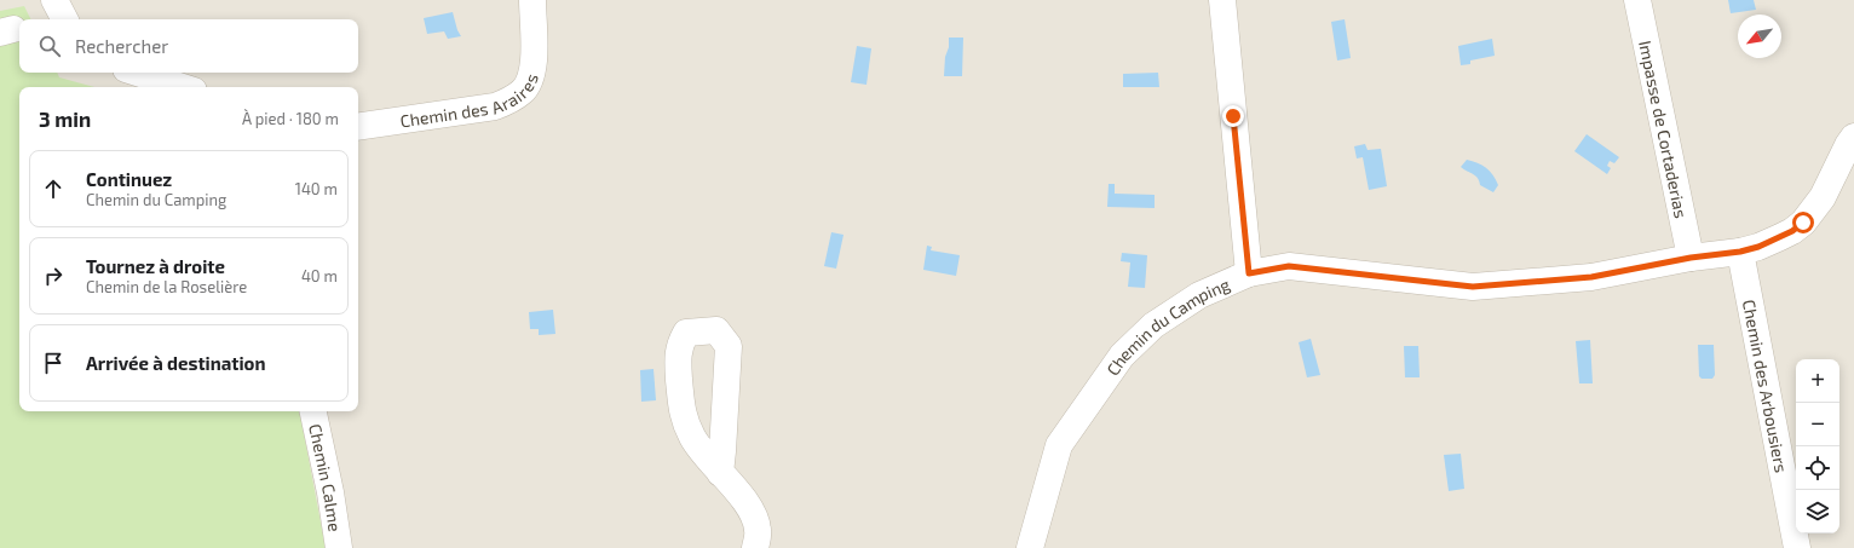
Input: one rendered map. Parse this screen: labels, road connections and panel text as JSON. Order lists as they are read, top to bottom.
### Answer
{
  "streets": {
    "street": [
      "Chemin des Araires",
      "Impasse de Cortaderias",
      "Chemin du Camping",
      "Chemin des Arbousiers",
      "Chemin Calme"
    ]
  },
  "crossings": [
    ["Impasse de Cortaderias", "Chemin du Camping"],
    ["Chemin du Camping", "Chemin des Arbousiers"]
  ],
  "north": "bottom left",
  "page": {
    "search": "Rechercher",
    "heading": ["3 min", "À pied · 180 m"],
    "list": [
      ["Continuez", "Chemin du Camping", "140 m"],
      ["Tournez à droite", "Chemin de la Roselière", "40 m"],
      "Arrivée à destination"
    ],
    "map_buttons": ["+", "−"]
  }
}
